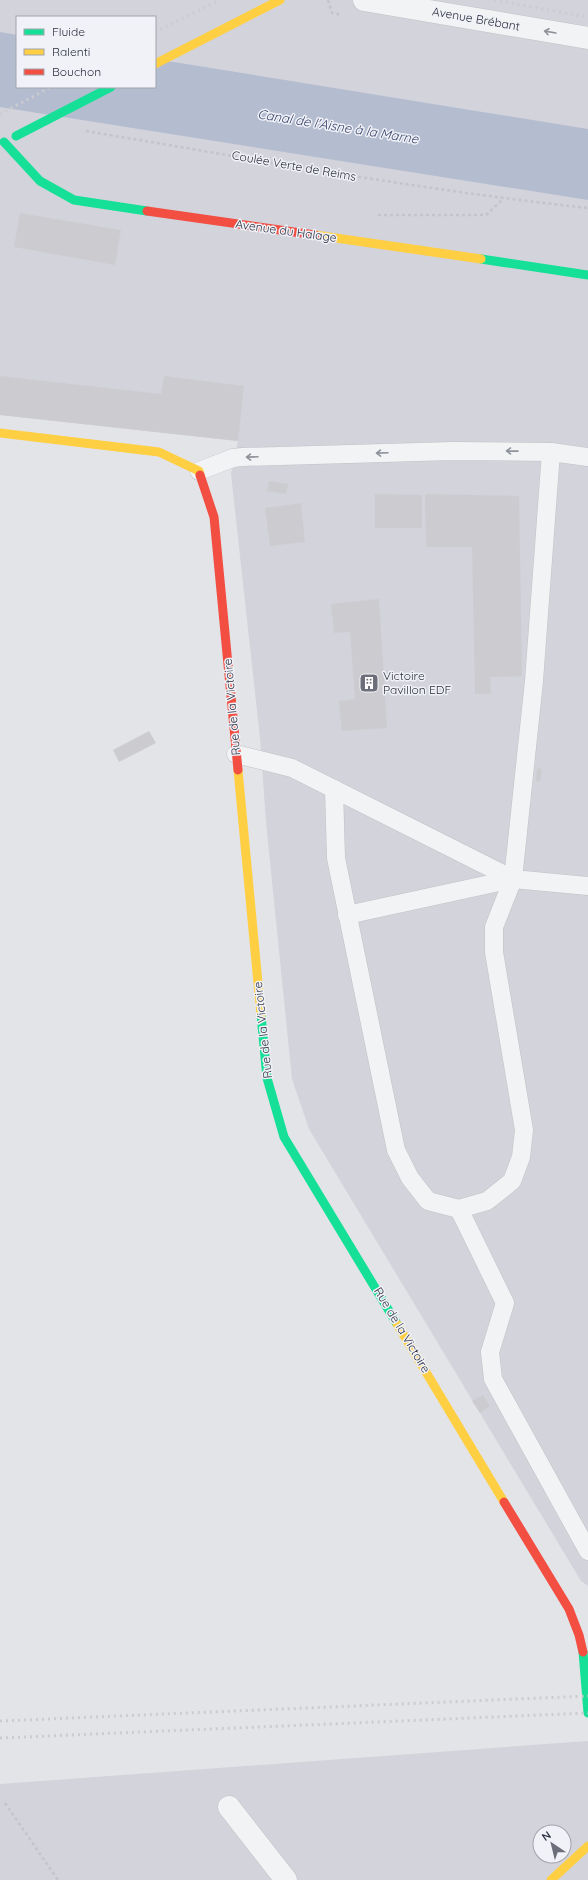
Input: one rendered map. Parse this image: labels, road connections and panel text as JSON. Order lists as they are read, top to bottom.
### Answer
{
  "streets": {
    "street": ["Avenue Brébant", "Avenue du Halage", "Rue de la Victoire"],
    "path": ["Coulée Verte de Reims"]
  },
  "one_way": ["Avenue Brébant"],
  "water": ["Canal de l'Aisne à la Marne"],
  "places": {
    "building": ["Victoire Pavillon EDF"]
  },
  "legend": ["Fluide", "Ralenti", "Bouchon"],
  "north": "top left"
}
